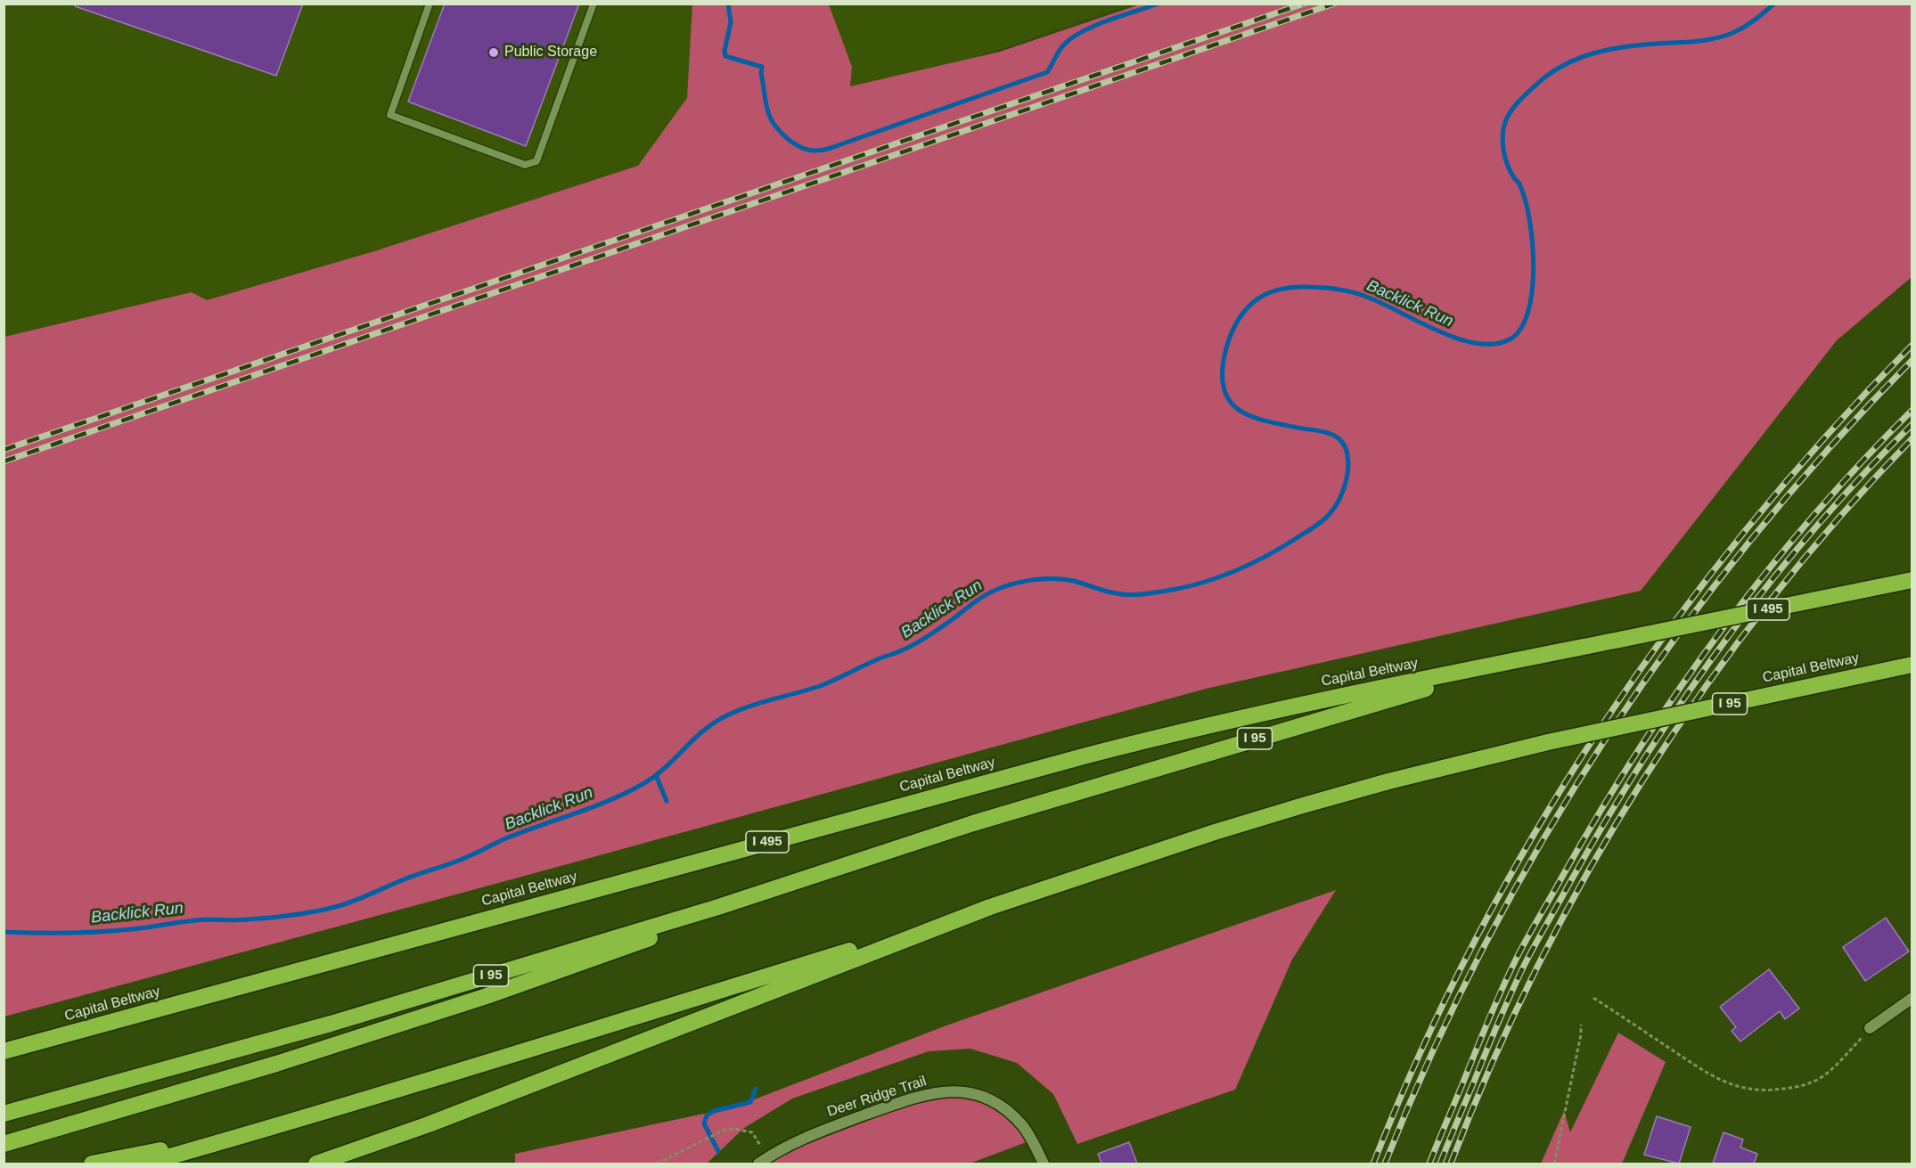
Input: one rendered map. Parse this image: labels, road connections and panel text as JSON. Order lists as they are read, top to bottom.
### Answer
{
  "streets": {
    "highway": ["I 495", "Capital Beltway", "I 95"],
    "street": ["Deer Ridge Trail"]
  },
  "crossings": [
    ["Capital Beltway", "I 95"]
  ],
  "water": ["Backlick Run"],
  "places": ["Public Storage"]
}
